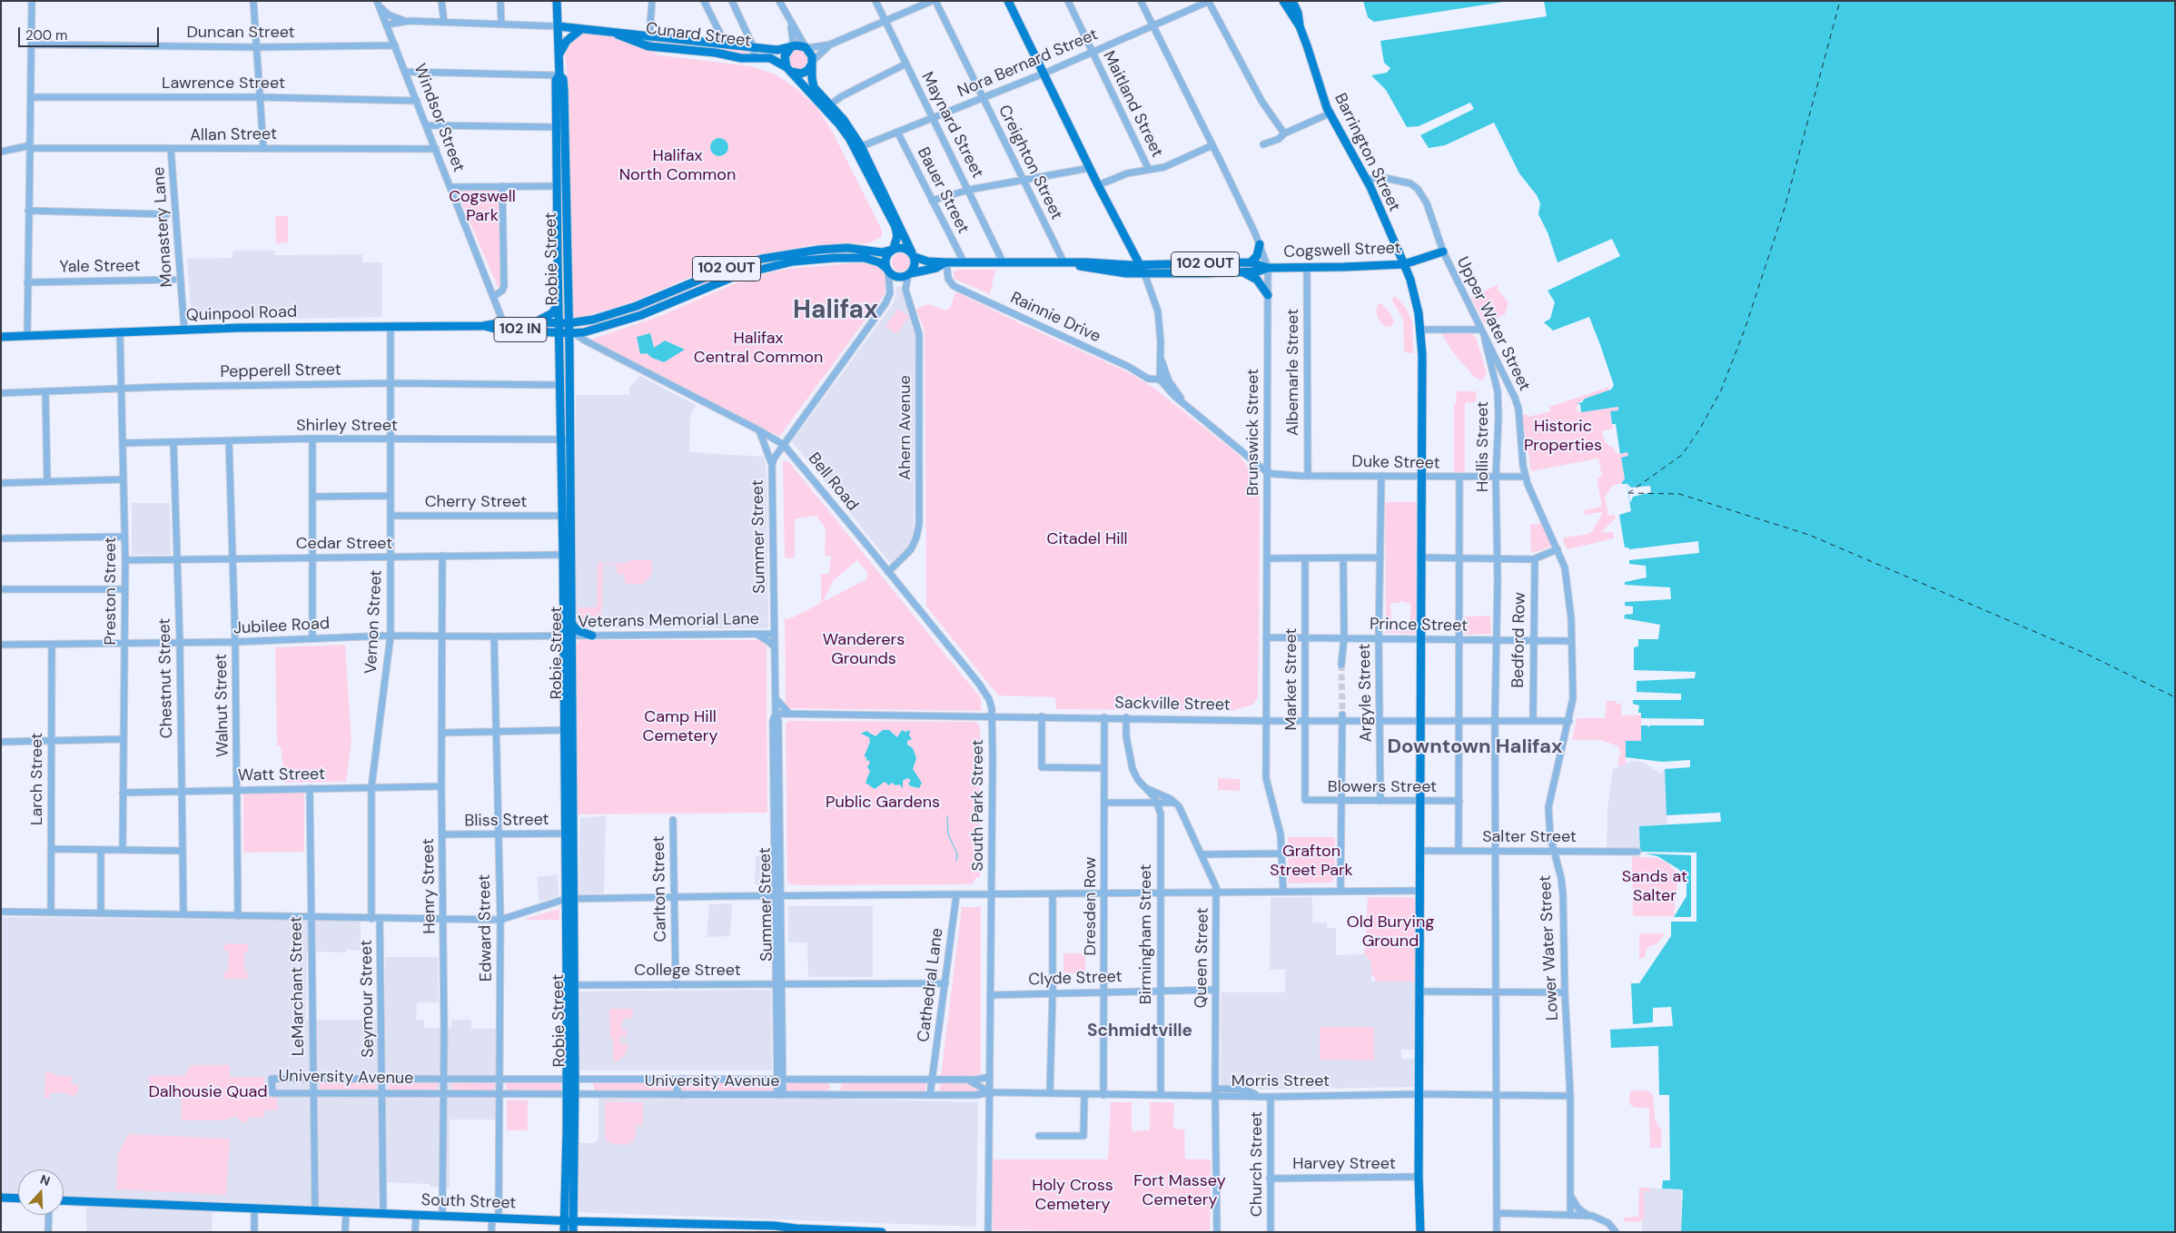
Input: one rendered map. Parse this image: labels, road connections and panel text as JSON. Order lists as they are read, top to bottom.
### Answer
{
  "streets": {
    "main road": [
      "Cunard Street",
      "Barrington Street",
      "Cogswell Street",
      "Robie Street",
      "102 OUT",
      "Quinpool Road",
      "102 IN",
      "South Street"
    ],
    "street": [
      "Duncan Street",
      "Nora Bernard Street",
      "Lawrence Street",
      "Maitland Street",
      "Windsor Street",
      "Maynard Street",
      "Allan Street",
      "Creighton Street",
      "Bauer Street",
      "Monastery Lane",
      "Yale Street",
      "Rainnie Drive",
      "Upper Water Street",
      "Pepperell Street",
      "Albemarle Street",
      "Shirley Street",
      "Ahern Avenue",
      "Brunswick Street",
      "Hollis Street",
      "Duke Street",
      "Bell Road",
      "Cherry Street",
      "Summer Street",
      "Cedar Street",
      "Preston Street",
      "Veterans Memorial Lane",
      "Vernon Street",
      "Prince Street",
      "Jubilee Road",
      "Bedford Row",
      "Chestnut Street",
      "Market Street",
      "Argyle Street",
      "Sackville Street",
      "Walnut Street",
      "Watt Street",
      "Larch Street",
      "Blowers Street",
      "South Park Street",
      "Bliss Street",
      "Salter Street",
      "Henry Street",
      "Carlton Street",
      "Dresden Row",
      "Edward Street",
      "Birmingham Street",
      "Lower Water Street",
      "Queen Street",
      "College Street",
      "Clyde Street",
      "Cathedral Lane",
      "LeMarchant Street",
      "Seymour Street",
      "University Avenue",
      "Morris Street",
      "Church Street",
      "Harvey Street"
    ]
  },
  "crossings": [
    ["Duncan Street", "Windsor Street"],
    ["Cunard Street", "Windsor Street"],
    ["Cunard Street", "Robie Street"],
    ["Nora Bernard Street", "Maitland Street"],
    ["Nora Bernard Street", "Maynard Street"],
    ["Nora Bernard Street", "Creighton Street"],
    ["Nora Bernard Street", "Bauer Street"],
    ["Nora Bernard Street", "Brunswick Street"],
    ["Lawrence Street", "Windsor Street"],
    ["Windsor Street", "Allan Street"],
    ["Windsor Street", "Quinpool Road"],
    ["Maynard Street", "Cogswell Street"],
    ["Allan Street", "Monastery Lane"],
    ["Barrington Street", "Cogswell Street"],
    ["Barrington Street", "Upper Water Street"],
    ["Barrington Street", "Duke Street"],
    ["Barrington Street", "Prince Street"],
    ["Barrington Street", "Sackville Street"],
    ["Barrington Street", "Blowers Street"],
    ["Barrington Street", "Salter Street"],
    ["Barrington Street", "Morris Street"],
    ["Barrington Street", "Harvey Street"],
    ["Creighton Street", "Cogswell Street"],
    ["Bauer Street", "Cogswell Street"],
    ["Monastery Lane", "Quinpool Road"],
    ["Cogswell Street", "102 OUT"],
    ["Cogswell Street", "Rainnie Drive"],
    ["Cogswell Street", "Upper Water Street"],
    ["Cogswell Street", "Albemarle Street"],
    ["Cogswell Street", "Ahern Avenue"],
    ["Cogswell Street", "Brunswick Street"],
    ["Cogswell Street", "Summer Street"],
    ["Robie Street", "102 OUT"],
    ["Robie Street", "Quinpool Road"],
    ["Robie Street", "Pepperell Street"],
    ["Robie Street", "Shirley Street"],
    ["Robie Street", "Bell Road"],
    ["Robie Street", "Cherry Street"],
    ["Robie Street", "Cedar Street"],
    ["Robie Street", "Veterans Memorial Lane"],
    ["Robie Street", "Jubilee Road"],
    ["Robie Street", "Bliss Street"],
    ["Robie Street", "College Street"],
    ["Robie Street", "University Avenue"],
    ["Robie Street", "South Street"],
    ["102 OUT", "Quinpool Road"],
    ["102 OUT", "Ahern Avenue"],
    ["102 OUT", "Bell Road"],
    ["102 OUT", "Summer Street"],
    ["Quinpool Road", "Bell Road"],
    ["Quinpool Road", "Preston Street"],
    ["Quinpool Road", "Vernon Street"],
    ["Upper Water Street", "Hollis Street"],
    ["Upper Water Street", "Duke Street"],
    ["Upper Water Street", "Lower Water Street"],
    ["Pepperell Street", "Preston Street"],
    ["Pepperell Street", "Vernon Street"],
    ["Albemarle Street", "Duke Street"],
    ["Shirley Street", "Preston Street"],
    ["Shirley Street", "Vernon Street"],
    ["Shirley Street", "Chestnut Street"],
    ["Shirley Street", "Walnut Street"],
    ["Ahern Avenue", "Bell Road"],
    ["Ahern Avenue", "Summer Street"],
    ["Brunswick Street", "Duke Street"],
    ["Brunswick Street", "Prince Street"],
    ["Brunswick Street", "Sackville Street"],
    ["Hollis Street", "Duke Street"],
    ["Hollis Street", "Prince Street"],
    ["Hollis Street", "Sackville Street"],
    ["Hollis Street", "Salter Street"],
    ["Hollis Street", "Morris Street"],
    ["Duke Street", "Argyle Street"],
    ["Bell Road", "Summer Street"],
    ["Bell Road", "Sackville Street"],
    ["Bell Road", "South Park Street"],
    ["Cherry Street", "Vernon Street"],
    ["Summer Street", "Veterans Memorial Lane"],
    ["Summer Street", "Sackville Street"],
    ["Summer Street", "College Street"],
    ["Summer Street", "University Avenue"],
    ["Cedar Street", "Preston Street"],
    ["Cedar Street", "Vernon Street"],
    ["Cedar Street", "Chestnut Street"],
    ["Cedar Street", "Walnut Street"],
    ["Cedar Street", "Henry Street"],
    ["Preston Street", "Jubilee Road"],
    ["Preston Street", "Watt Street"],
    ["Veterans Memorial Lane", "Jubilee Road"],
    ["Vernon Street", "Jubilee Road"],
    ["Vernon Street", "Watt Street"],
    ["Prince Street", "Bedford Row"],
    ["Prince Street", "Market Street"],
    ["Prince Street", "Argyle Street"],
    ["Prince Street", "Lower Water Street"],
    ["Jubilee Road", "Chestnut Street"],
    ["Jubilee Road", "Walnut Street"],
    ["Jubilee Road", "Larch Street"],
    ["Jubilee Road", "Henry Street"],
    ["Jubilee Road", "Edward Street"],
    ["Bedford Row", "Sackville Street"],
    ["Chestnut Street", "Watt Street"],
    ["Market Street", "Sackville Street"],
    ["Market Street", "Blowers Street"],
    ["Argyle Street", "Sackville Street"],
    ["Argyle Street", "Blowers Street"],
    ["Sackville Street", "South Park Street"],
    ["Sackville Street", "Dresden Row"],
    ["Sackville Street", "Lower Water Street"],
    ["Walnut Street", "Watt Street"],
    ["Watt Street", "Henry Street"],
    ["Watt Street", "LeMarchant Street"],
    ["South Park Street", "Clyde Street"],
    ["South Park Street", "University Avenue"],
    ["South Park Street", "Morris Street"],
    ["Bliss Street", "Henry Street"],
    ["Bliss Street", "Edward Street"],
    ["Salter Street", "Lower Water Street"],
    ["Henry Street", "University Avenue"],
    ["Henry Street", "South Street"],
    ["Carlton Street", "College Street"],
    ["Dresden Row", "Clyde Street"],
    ["Dresden Row", "Morris Street"],
    ["Edward Street", "University Avenue"],
    ["Edward Street", "South Street"],
    ["Birmingham Street", "Clyde Street"],
    ["Birmingham Street", "Morris Street"],
    ["Lower Water Street", "Morris Street"],
    ["Queen Street", "Clyde Street"],
    ["Queen Street", "Morris Street"],
    ["College Street", "Cathedral Lane"],
    ["Cathedral Lane", "University Avenue"],
    ["LeMarchant Street", "University Avenue"],
    ["LeMarchant Street", "South Street"],
    ["Seymour Street", "University Avenue"],
    ["Seymour Street", "South Street"],
    ["University Avenue", "Morris Street"],
    ["Morris Street", "Church Street"],
    ["Church Street", "Harvey Street"]
  ],
  "districts": ["Halifax", "Downtown Halifax", "Schmidtville"],
  "parks": [
    "Halifax North Common",
    "Cogswell Park",
    "Halifax Central Common",
    "Historic Properties",
    "Citadel Hill",
    "Wanderers Grounds",
    "Camp Hill Cemetery",
    "Public Gardens",
    "Grafton Street Park",
    "Sands at Salter",
    "Old Burying Ground",
    "Dalhousie Quad",
    "Fort Massey Cemetery",
    "Holy Cross Cemetery"
  ],
  "scale_bar": "200 m",
  "north": "top"
}
